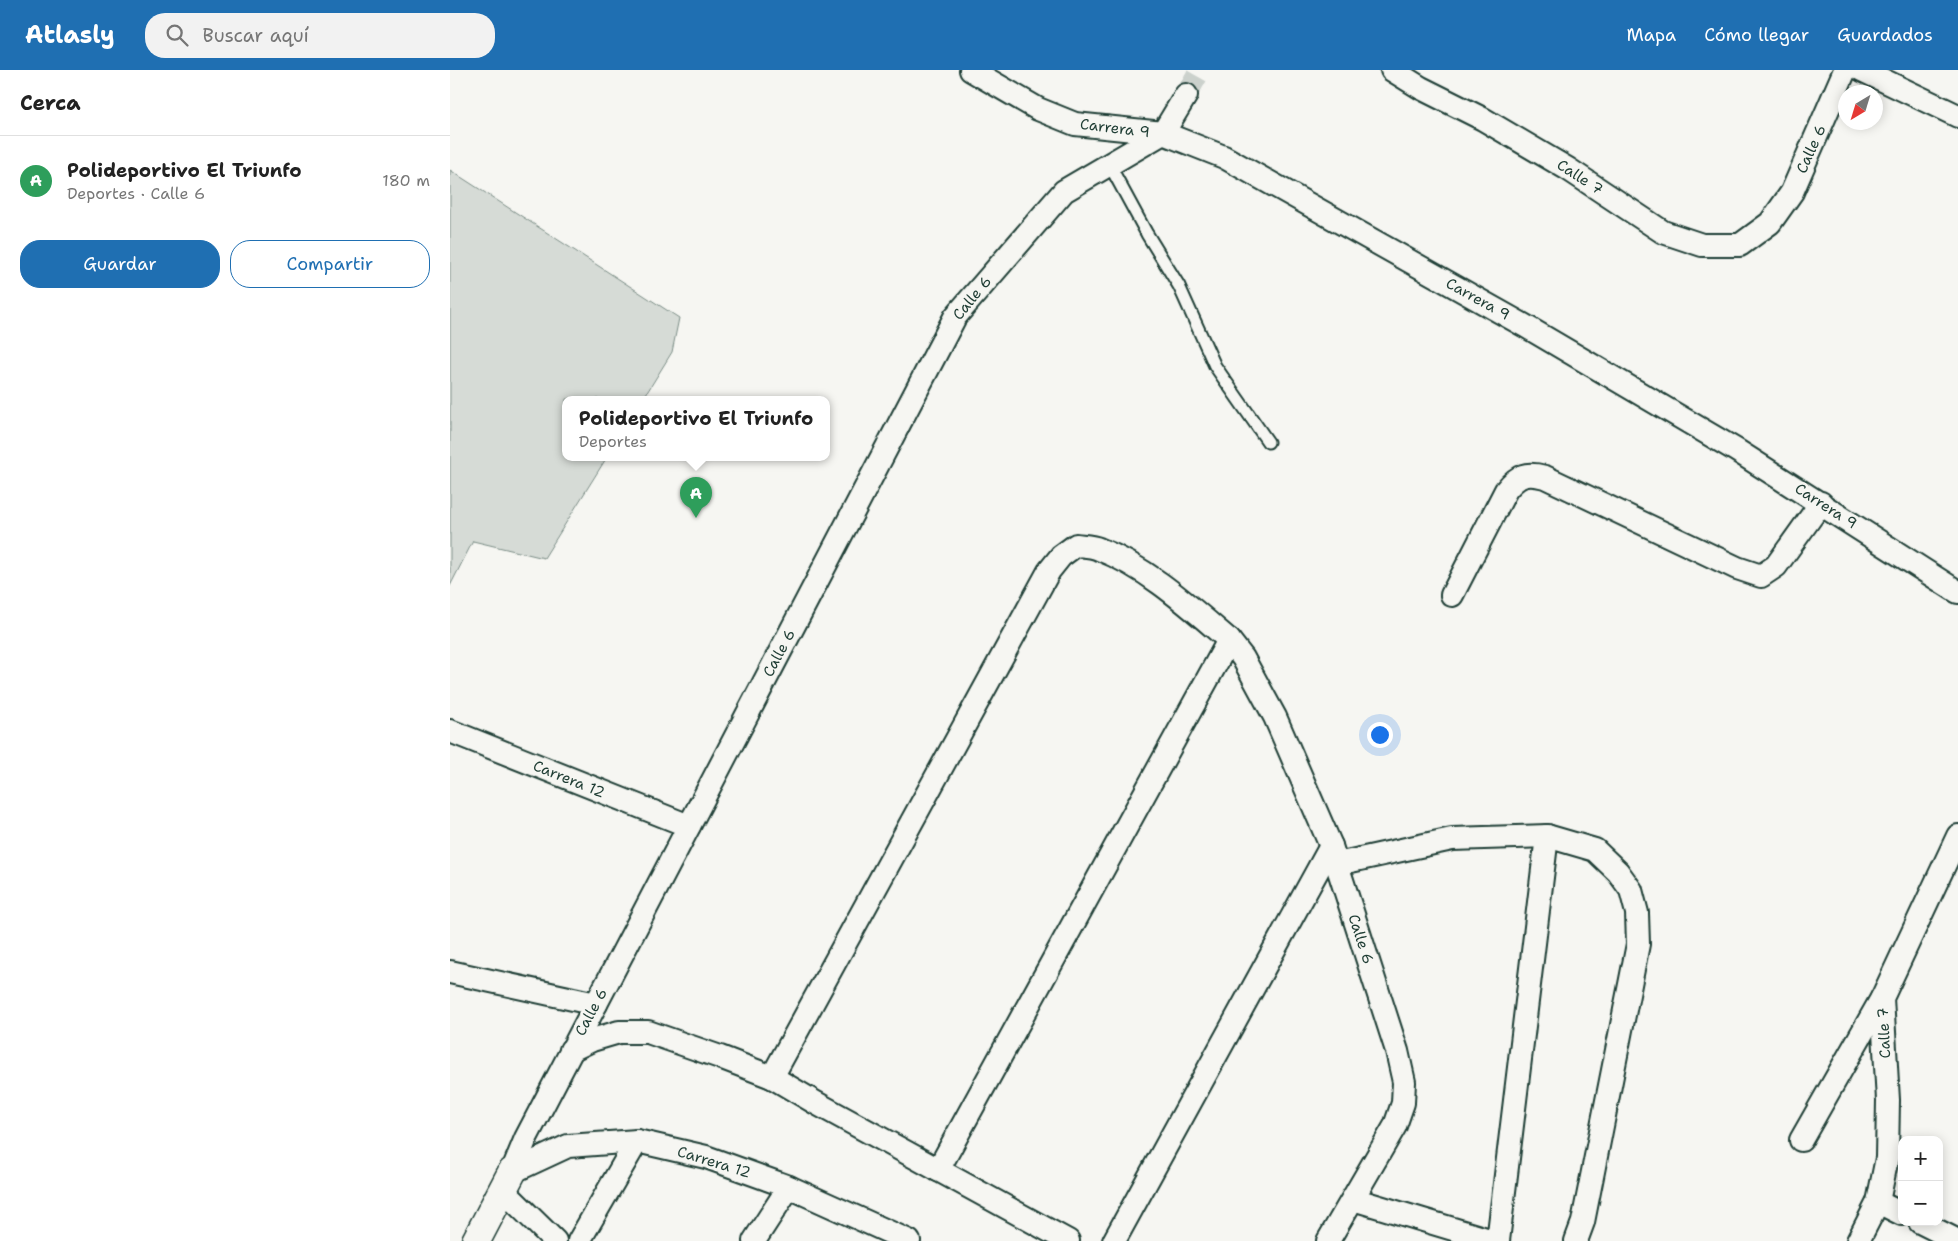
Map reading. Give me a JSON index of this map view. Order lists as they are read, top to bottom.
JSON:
{
  "streets": {
    "street": [
      "Carrera 9",
      "Calle 6",
      "Calle 7",
      "Carrera 12"
    ]
  },
  "crossings": [
    ["Carrera 9", "Calle 6"],
    ["Calle 6", "Calle 7"],
    ["Calle 6", "Carrera 12"]
  ],
  "north": "bottom left",
  "page": {
    "header": "Atlasly",
    "search": "Buscar aquí",
    "nav": ["Mapa", "Cómo llegar", "Guardados"],
    "heading": "Cerca",
    "list": [
      {
        "mark": "A",
        "name": "Polideportivo El Triunfo",
        "note": "Deportes · Calle 6",
        "value": "180 m"
      }
    ],
    "buttons": ["Guardar", "Compartir"],
    "popup": ["Polideportivo El Triunfo", "Deportes"],
    "pins": "A",
    "map_buttons": ["+", "−"]
  }
}
